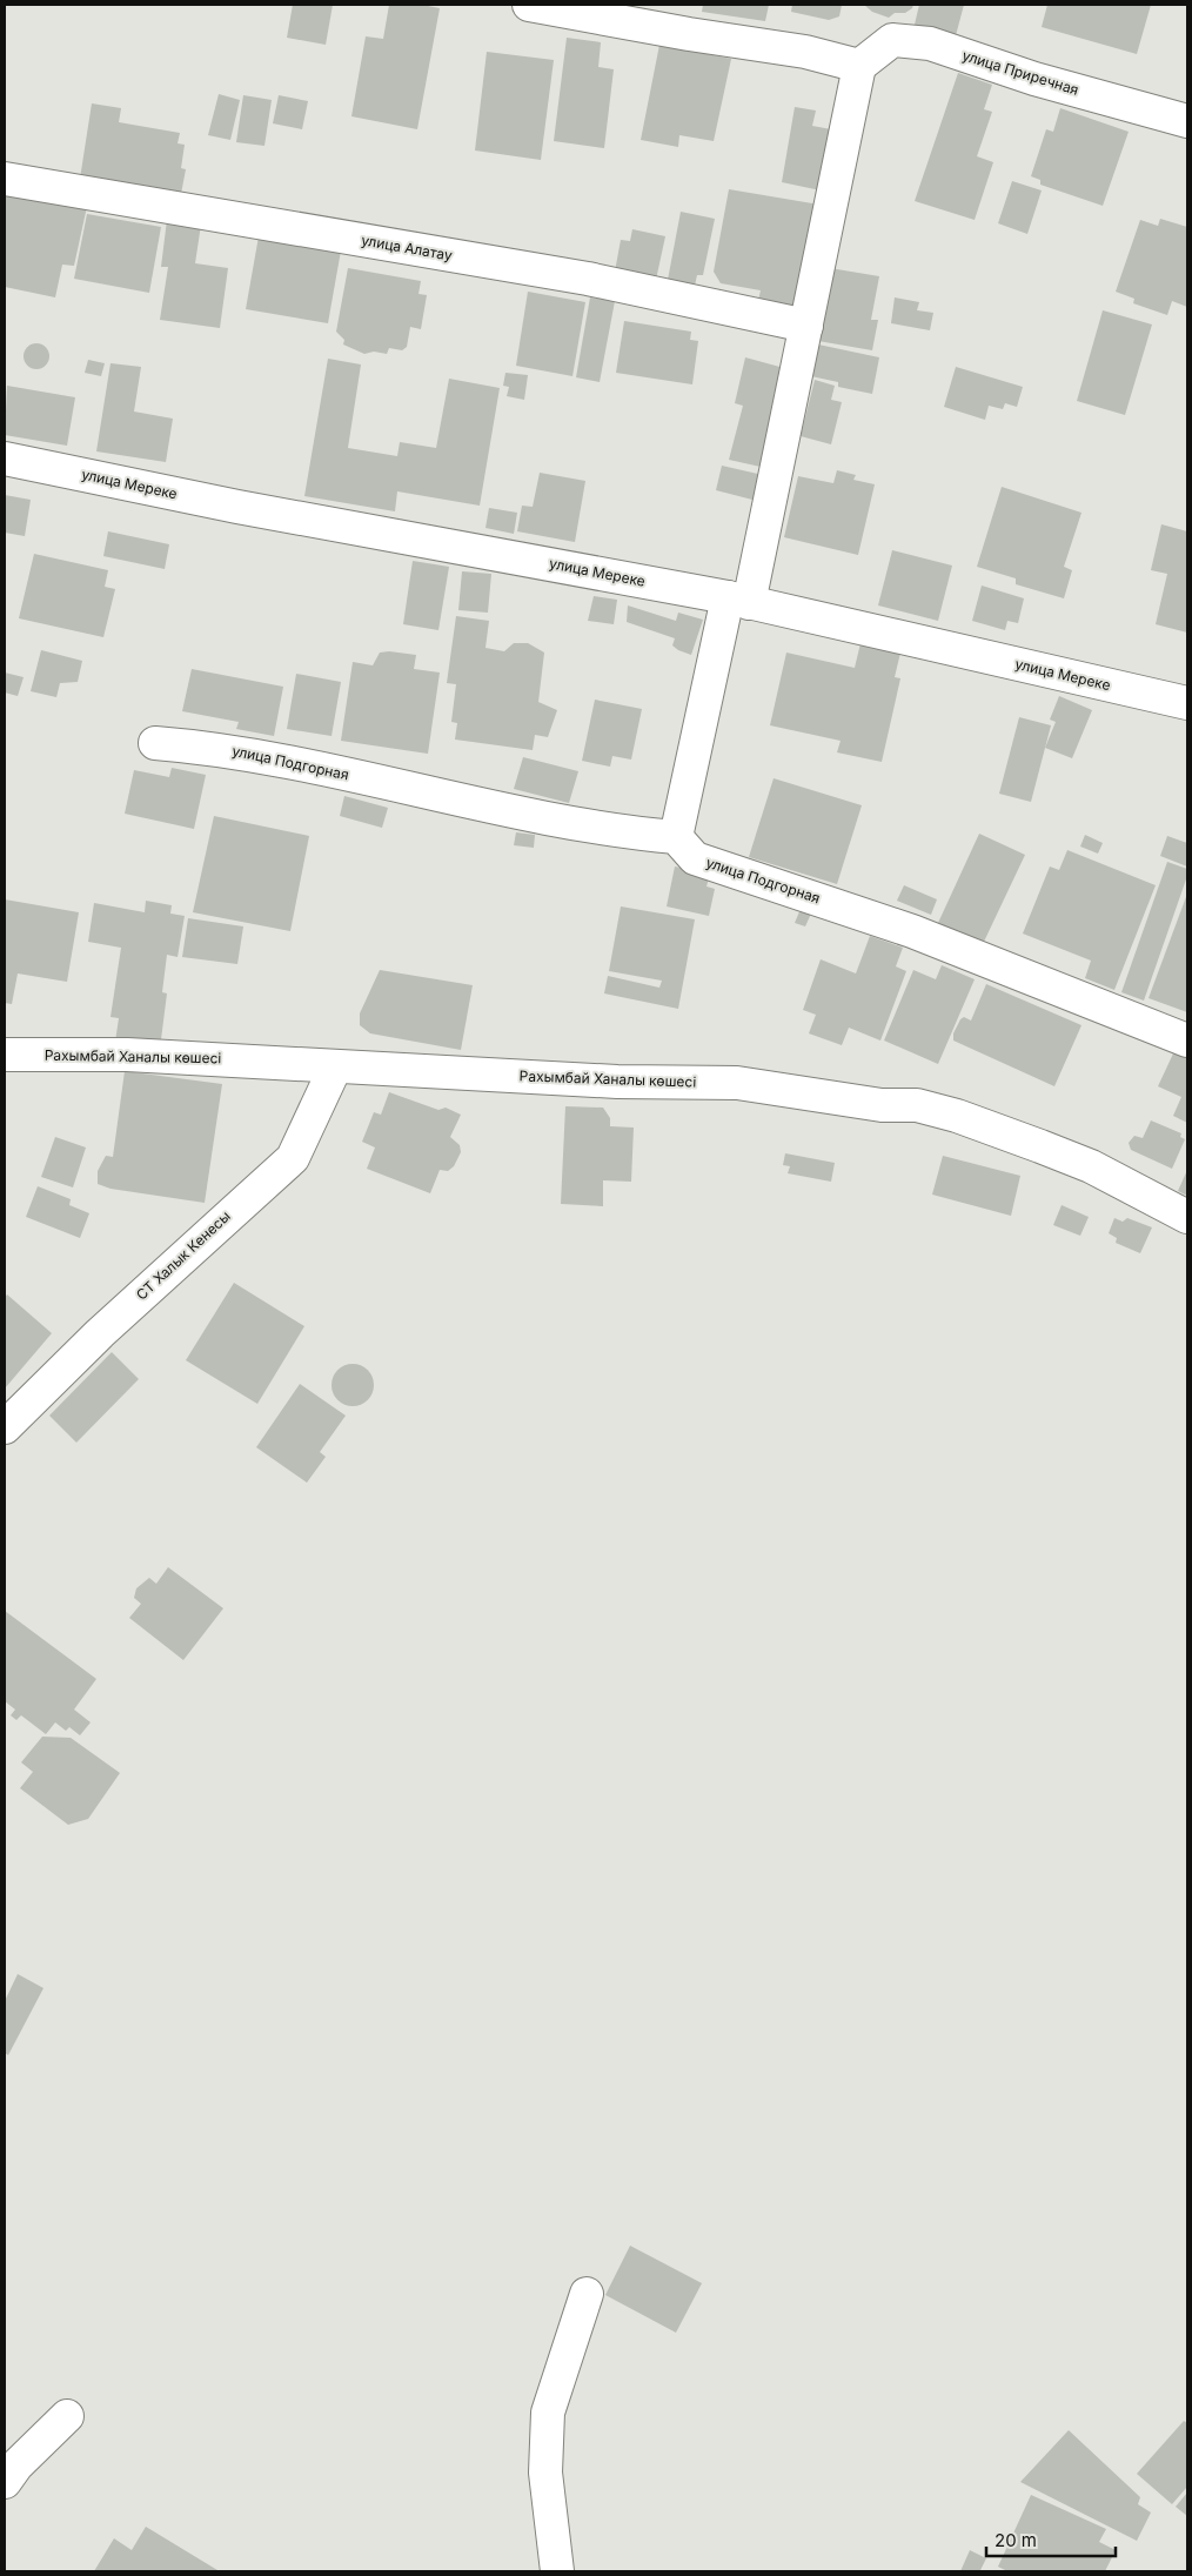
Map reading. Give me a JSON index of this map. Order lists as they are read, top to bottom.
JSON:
{
  "streets": {
    "street": [
      "улица Приречная",
      "улица Алатау",
      "улица Мереке",
      "улица Подгорная",
      "Рахымбай Ханалы көшесі",
      "СТ Халык Кенесы"
    ]
  },
  "crossings": [
    ["Рахымбай Ханалы көшесі", "СТ Халык Кенесы"]
  ],
  "scale_bar": "20 m"
}
